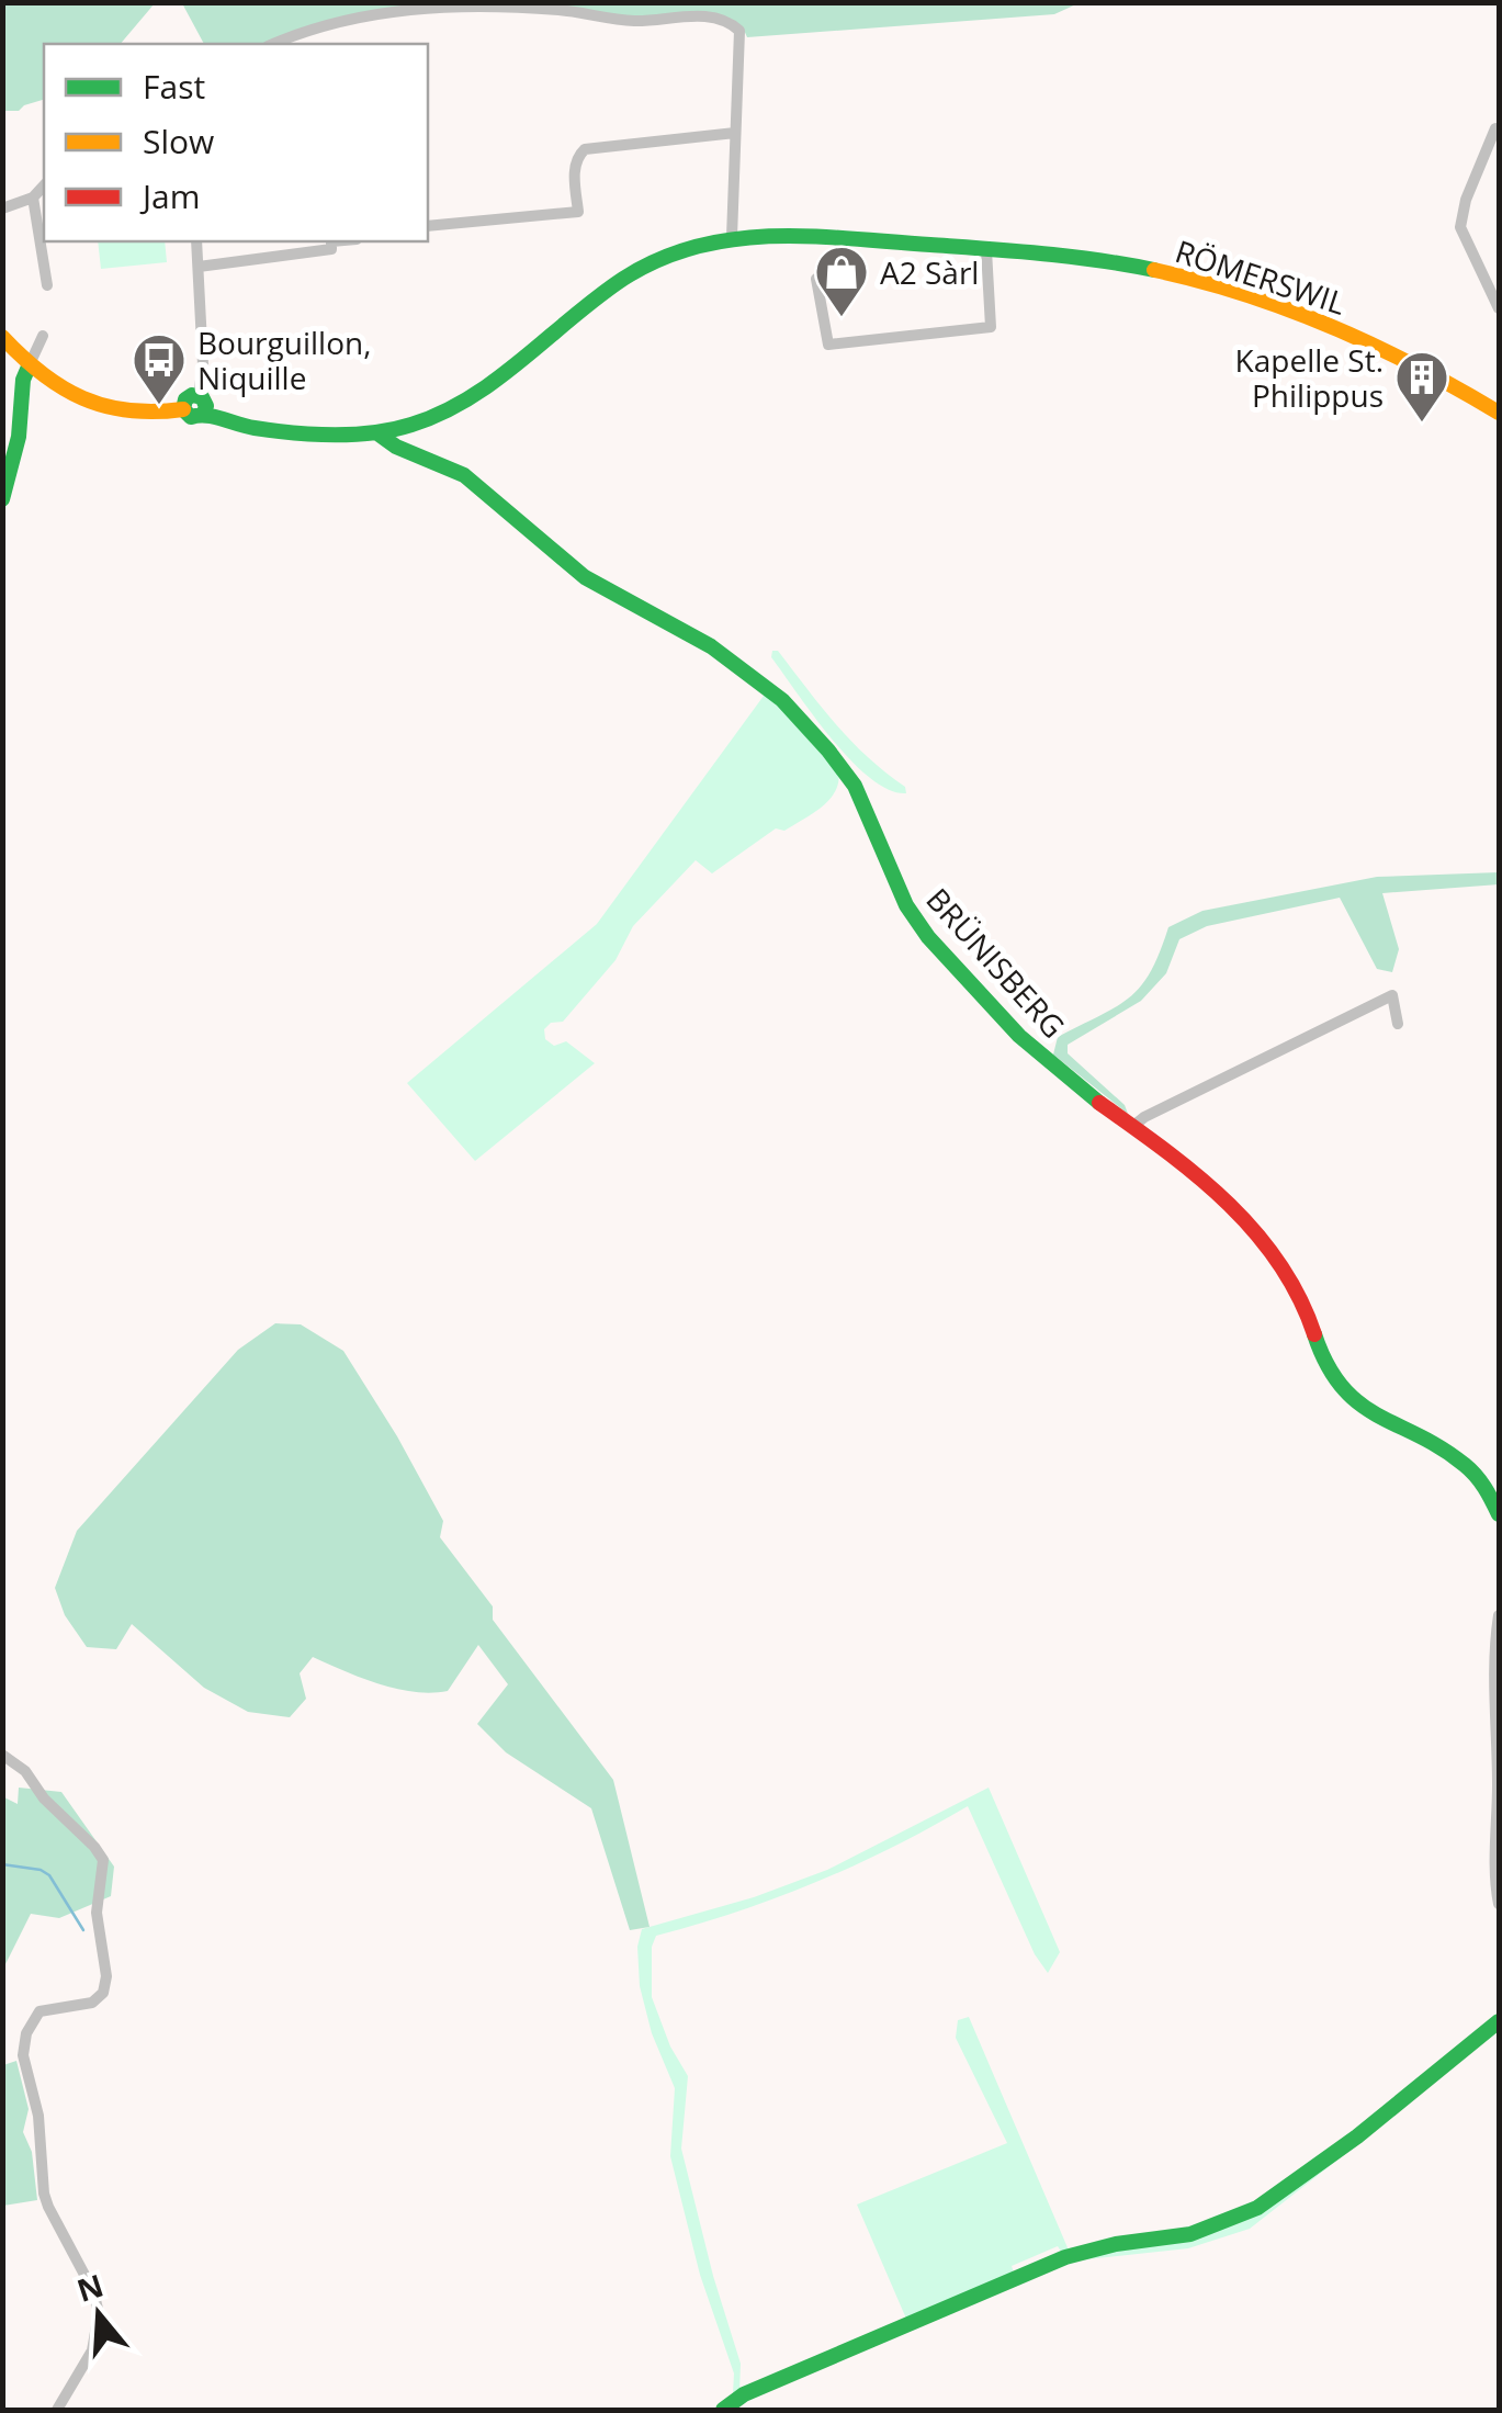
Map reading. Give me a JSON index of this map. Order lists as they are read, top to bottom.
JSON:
{
  "streets": {
    "street": ["RÖMERSWIL", "BRÜNISBERG"]
  },
  "crossings": [
    ["RÖMERSWIL", "BRÜNISBERG"]
  ],
  "places": {
    "shop": ["A2 Sàrl"],
    "bus stop": ["Bourguillon, Niquille"],
    "building": ["Kapelle St. Philippus"]
  },
  "legend": ["Fast", "Slow", "Jam"],
  "north": "top"
}
